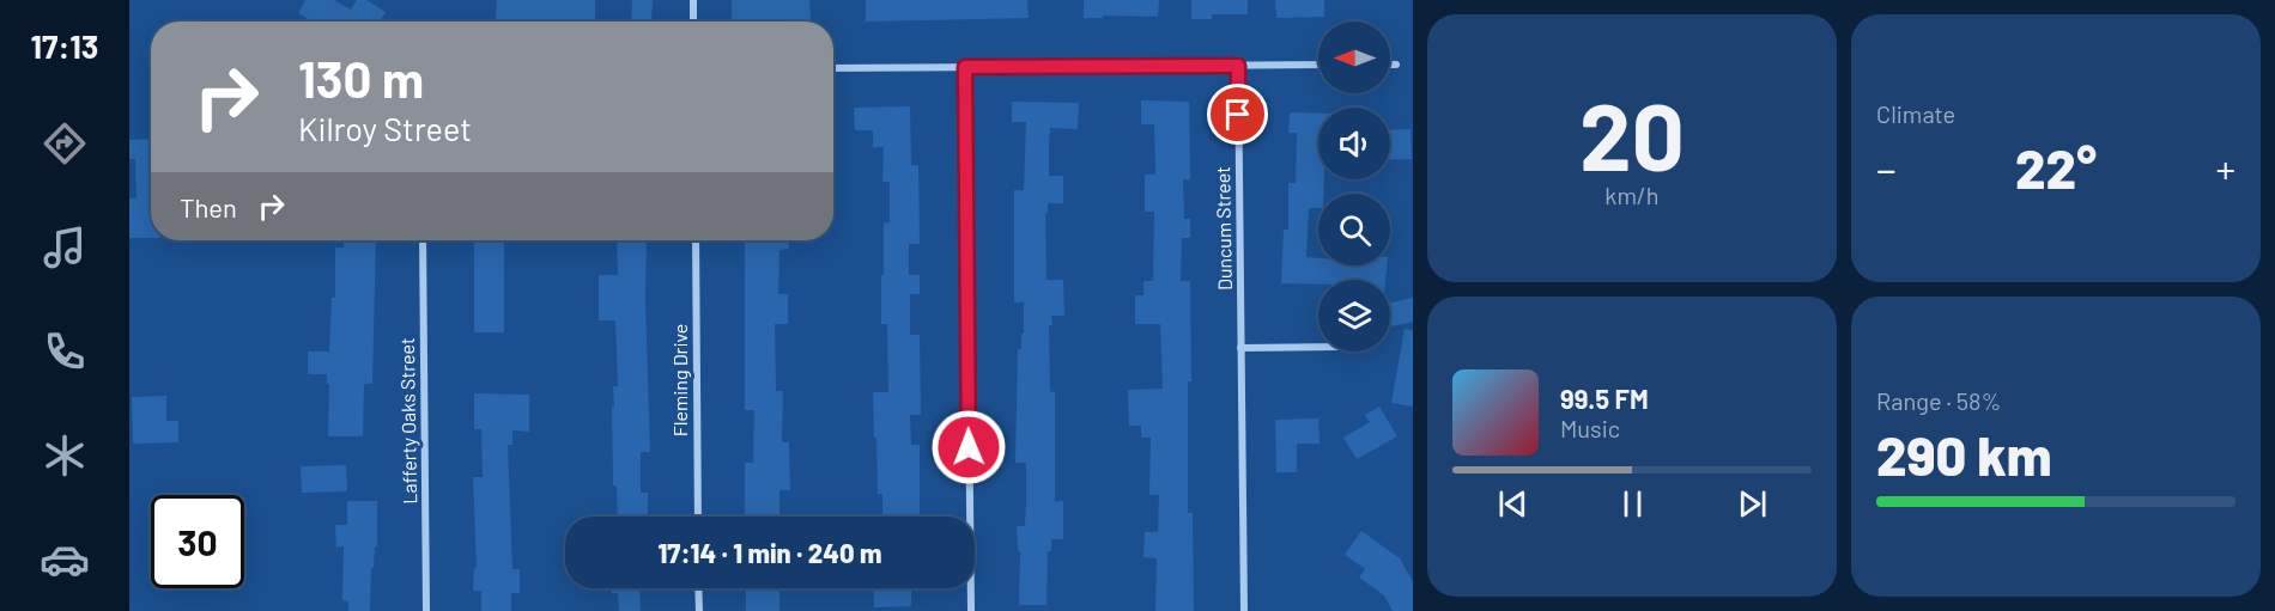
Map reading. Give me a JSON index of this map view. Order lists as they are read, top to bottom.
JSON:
{
  "streets": {
    "street": ["Duncum Street", "Fleming Drive", "Lafferty Oaks Street"]
  },
  "north": "left",
  "page": {
    "tabs": "17:13",
    "tile": [
      ["20", "km/h"],
      "Climate",
      ["Range · 58%", "290 km"]
    ],
    "turn": ["130 m", "Kilroy Street"],
    "heat": ["−", "22°", "+"],
    "then": "Then",
    "song": ["99.5 FM", "Music"],
    "limit": "30",
    "trip": "17:14 · 1 min · 240 m"
  }
}
